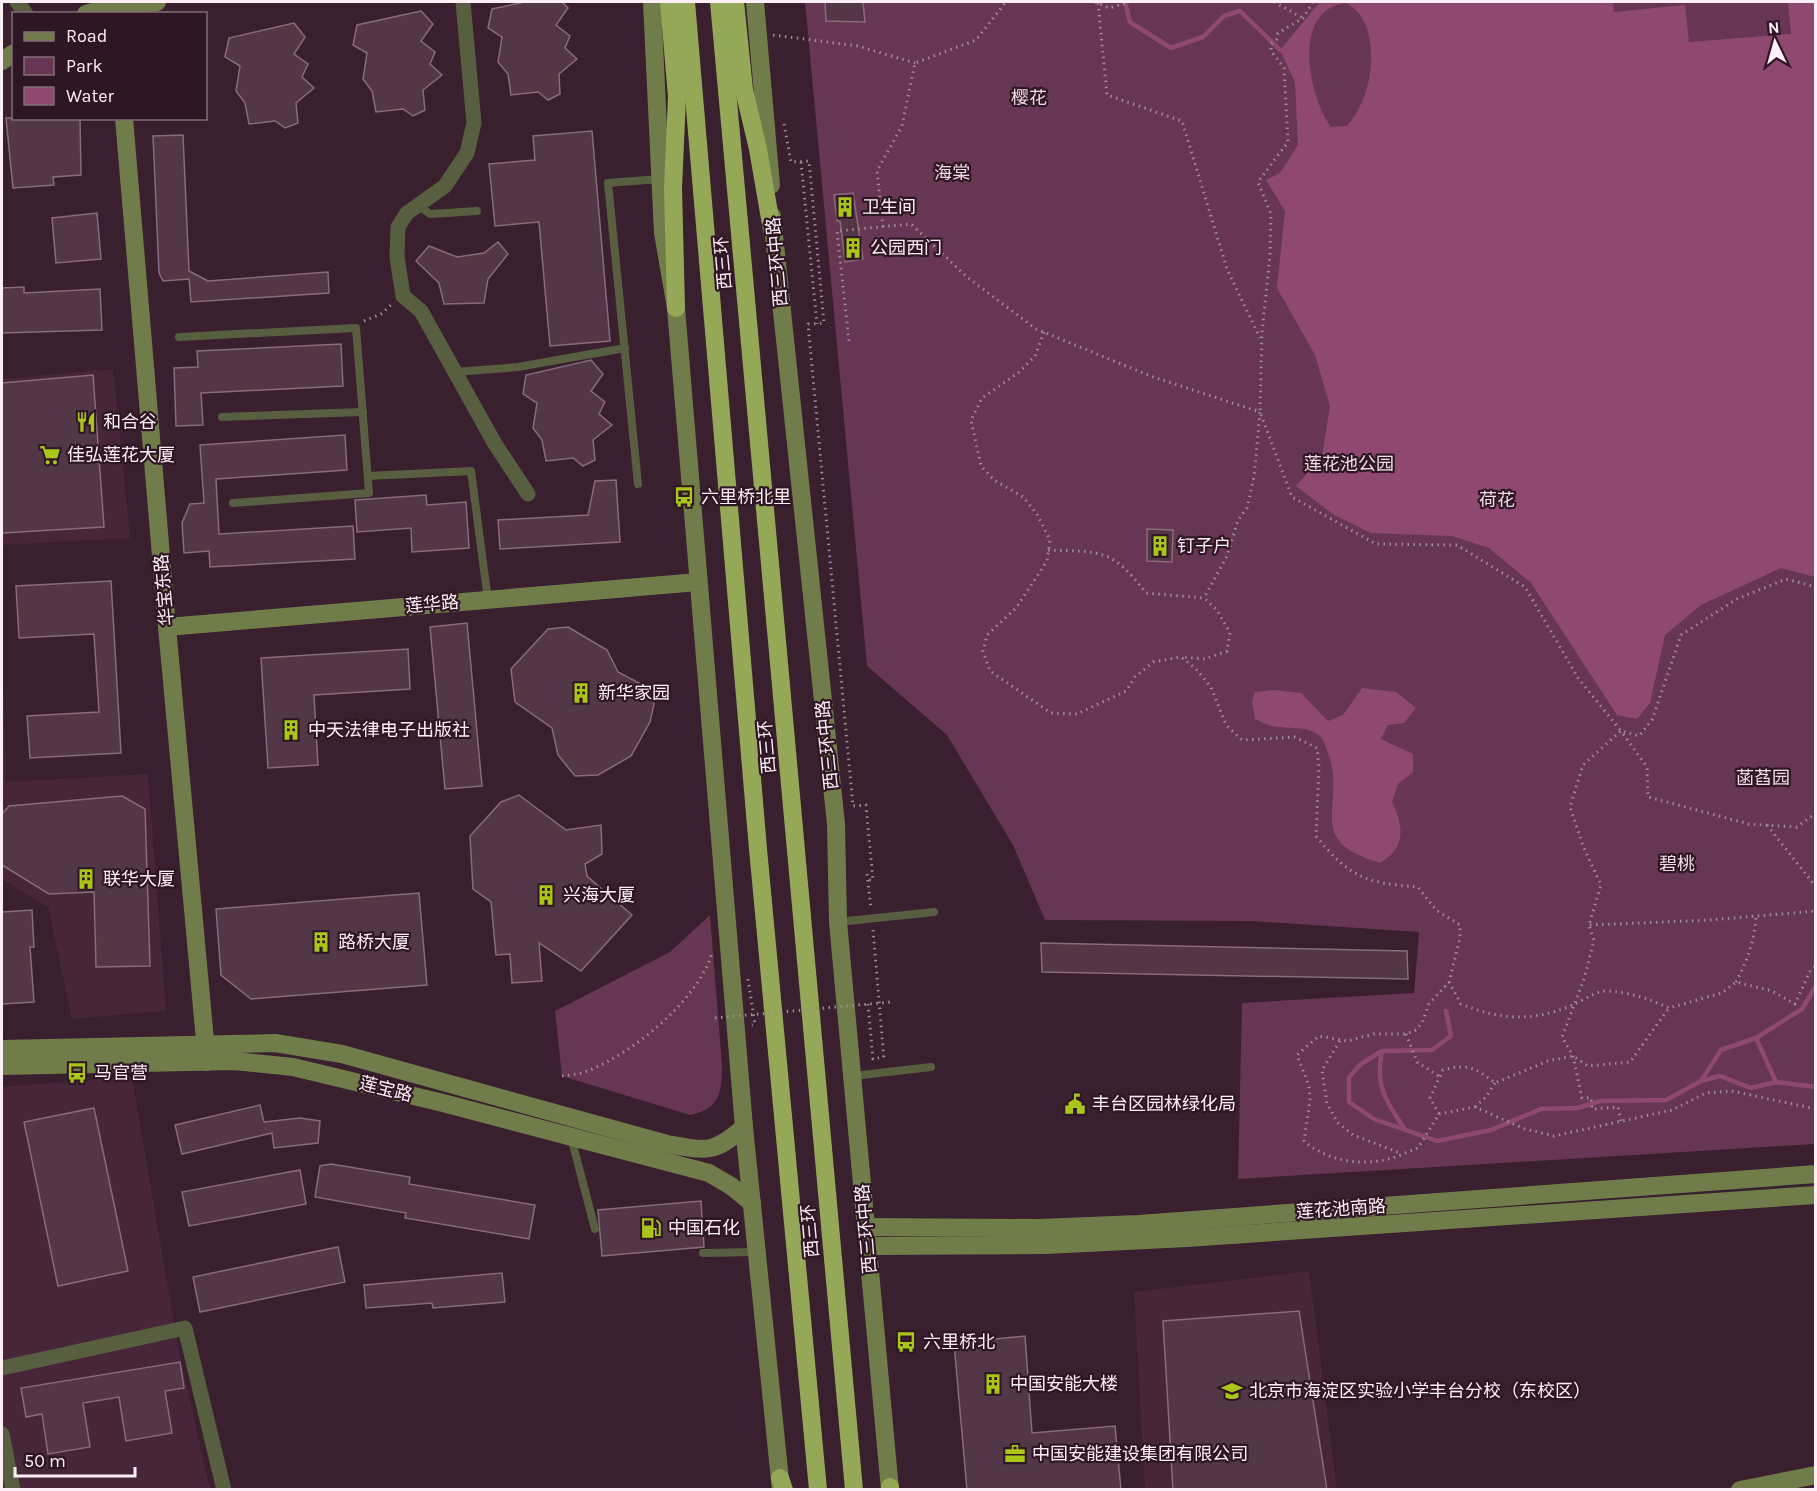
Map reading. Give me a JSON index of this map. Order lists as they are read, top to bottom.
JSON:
{
  "streets": {
    "highway": ["西三环"],
    "street": [
      "西三环中路",
      "华宝东路",
      "莲华路",
      "莲宝路",
      "莲花池南路"
    ]
  },
  "crossings": [
    ["西三环中路", "莲花池南路"],
    ["华宝东路", "莲华路"],
    ["华宝东路", "莲宝路"]
  ],
  "parks": [
    "樱花",
    "海棠",
    "莲花池公园",
    "荷花",
    "菡萏园",
    "碧桃"
  ],
  "places": {
    "building": [
      "卫生间",
      "公园西门",
      "钉子户",
      "新华家园",
      "中天法律电子出版社",
      "联华大厦",
      "兴海大厦",
      "路桥大厦",
      "中国安能大楼"
    ],
    "restaurant": ["和合谷"],
    "supermarket": ["佳弘莲花大厦"],
    "bus stop": ["六里桥北里", "马官营", "六里桥北"],
    "public building": ["丰台区园林绿化局"],
    "fuel station": ["中国石化"],
    "school or university": ["北京市海淀区实验小学丰台分校（东校区）"],
    "office": ["中国安能建设集团有限公司"]
  },
  "legend": ["Road", "Park", "Water"],
  "scale_bar": "50 m",
  "north": "top"
}
